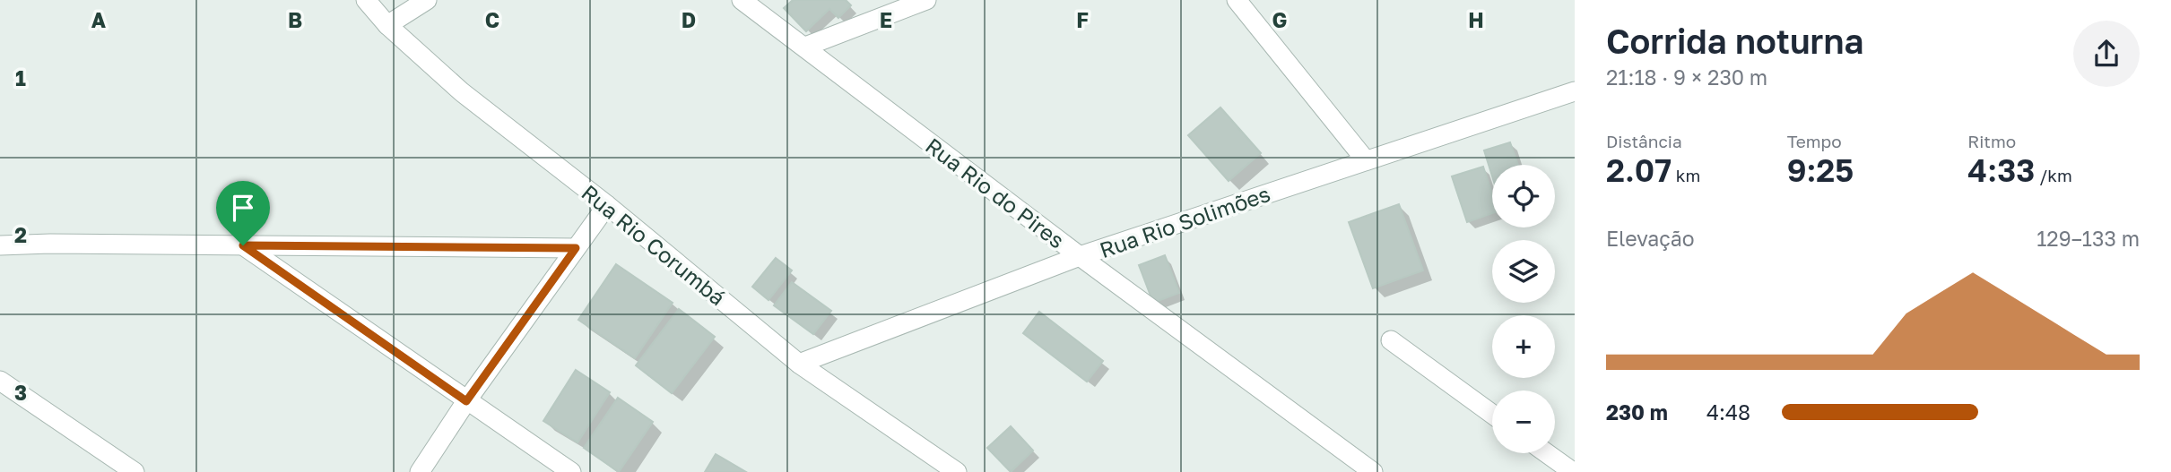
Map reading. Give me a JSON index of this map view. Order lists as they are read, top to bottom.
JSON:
{
  "streets": {
    "street": ["Rua Rio do Pires", "Rua Rio Solimões", "Rua Rio Corumbá"]
  },
  "crossings": [
    ["Rua Rio do Pires", "Rua Rio Solimões"],
    ["Rua Rio Solimões", "Rua Rio Corumbá"]
  ],
  "page": {
    "heading": ["Corrida noturna", "21:18 · 9 × 230 m"],
    "stats": [
      ["Distância", "2.07 km"],
      ["Tempo", "9:25"],
      ["Ritmo", "4:33 /km"]
    ],
    "map_buttons": ["+", "−"],
    "chart": ["Elevação", "129–133 m"],
    "list": [
      {
        "name": "230 m",
        "note": "4:48"
      }
    ]
  },
  "grid": {
    "columns": [
      "A",
      "B",
      "C",
      "D",
      "E",
      "F",
      "G",
      "H"
    ],
    "rows": ["1", "2", "3"]
  }
}
